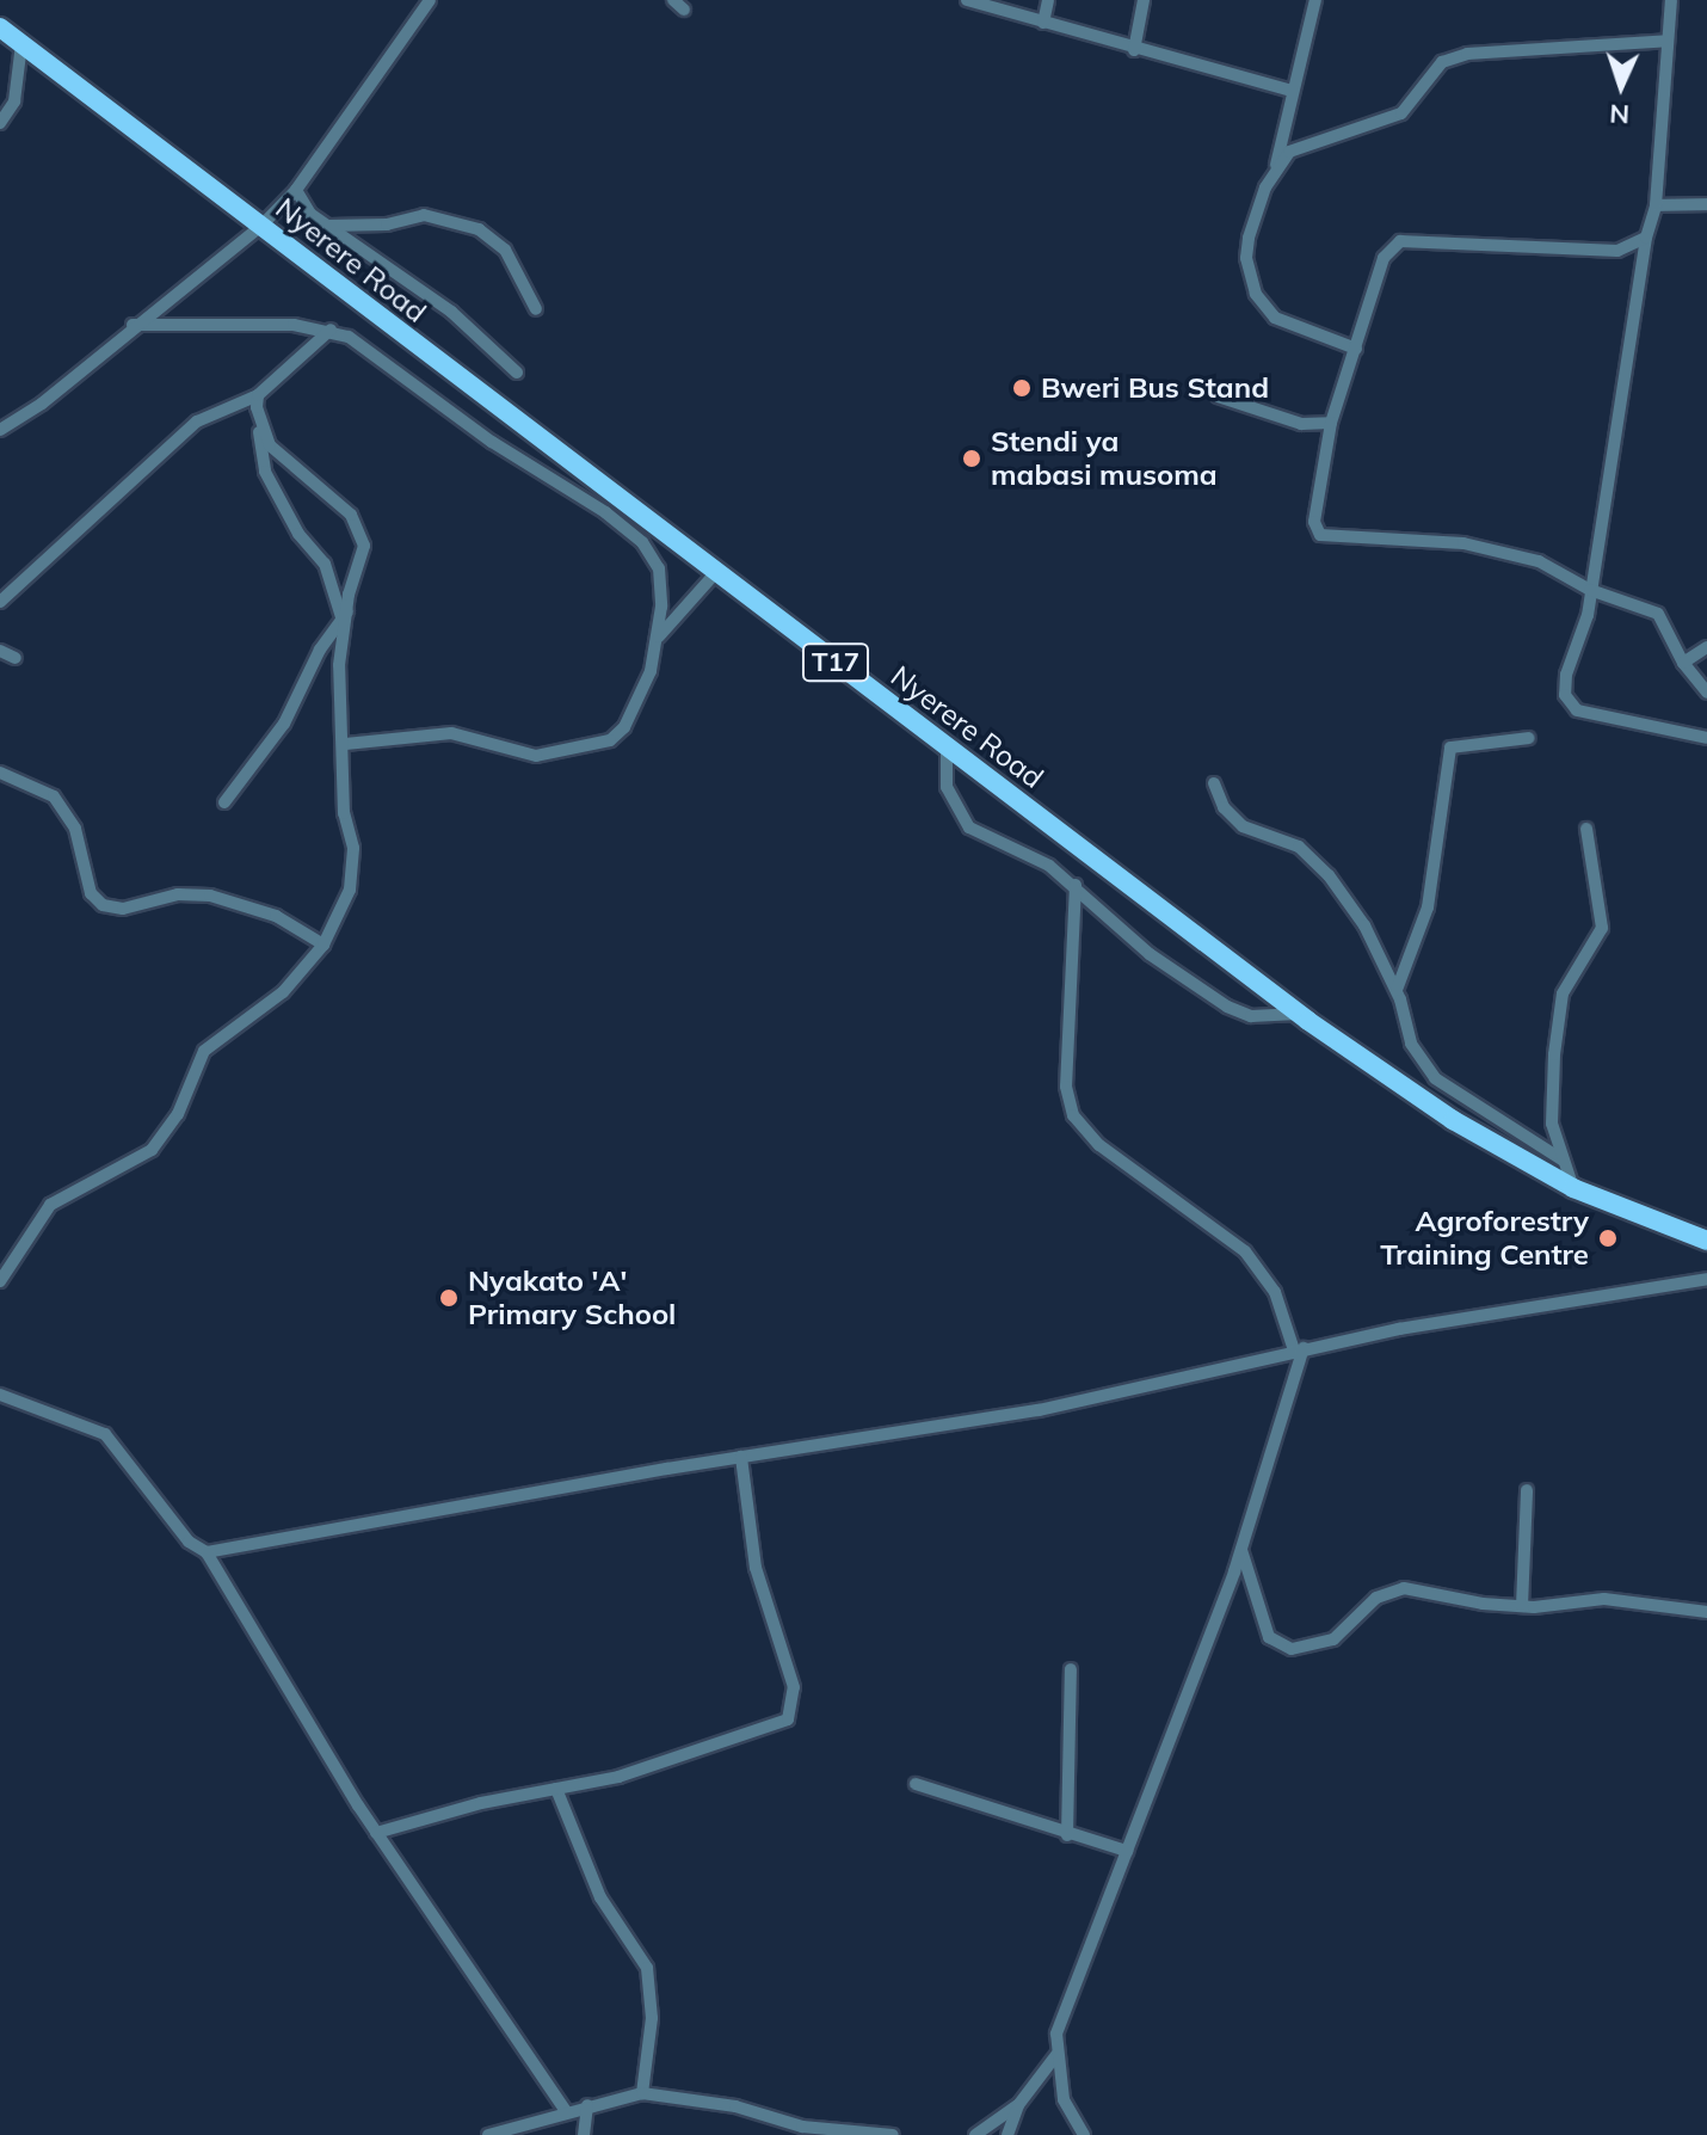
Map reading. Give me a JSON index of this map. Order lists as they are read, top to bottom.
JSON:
{
  "streets": {
    "main road": ["Nyerere Road", "T17"]
  },
  "places": [
    "Bweri Bus Stand",
    "Stendi ya mabasi musoma",
    "Agroforestry Training Centre",
    "Nyakato 'A' Primary School"
  ],
  "north": "bottom"
}
